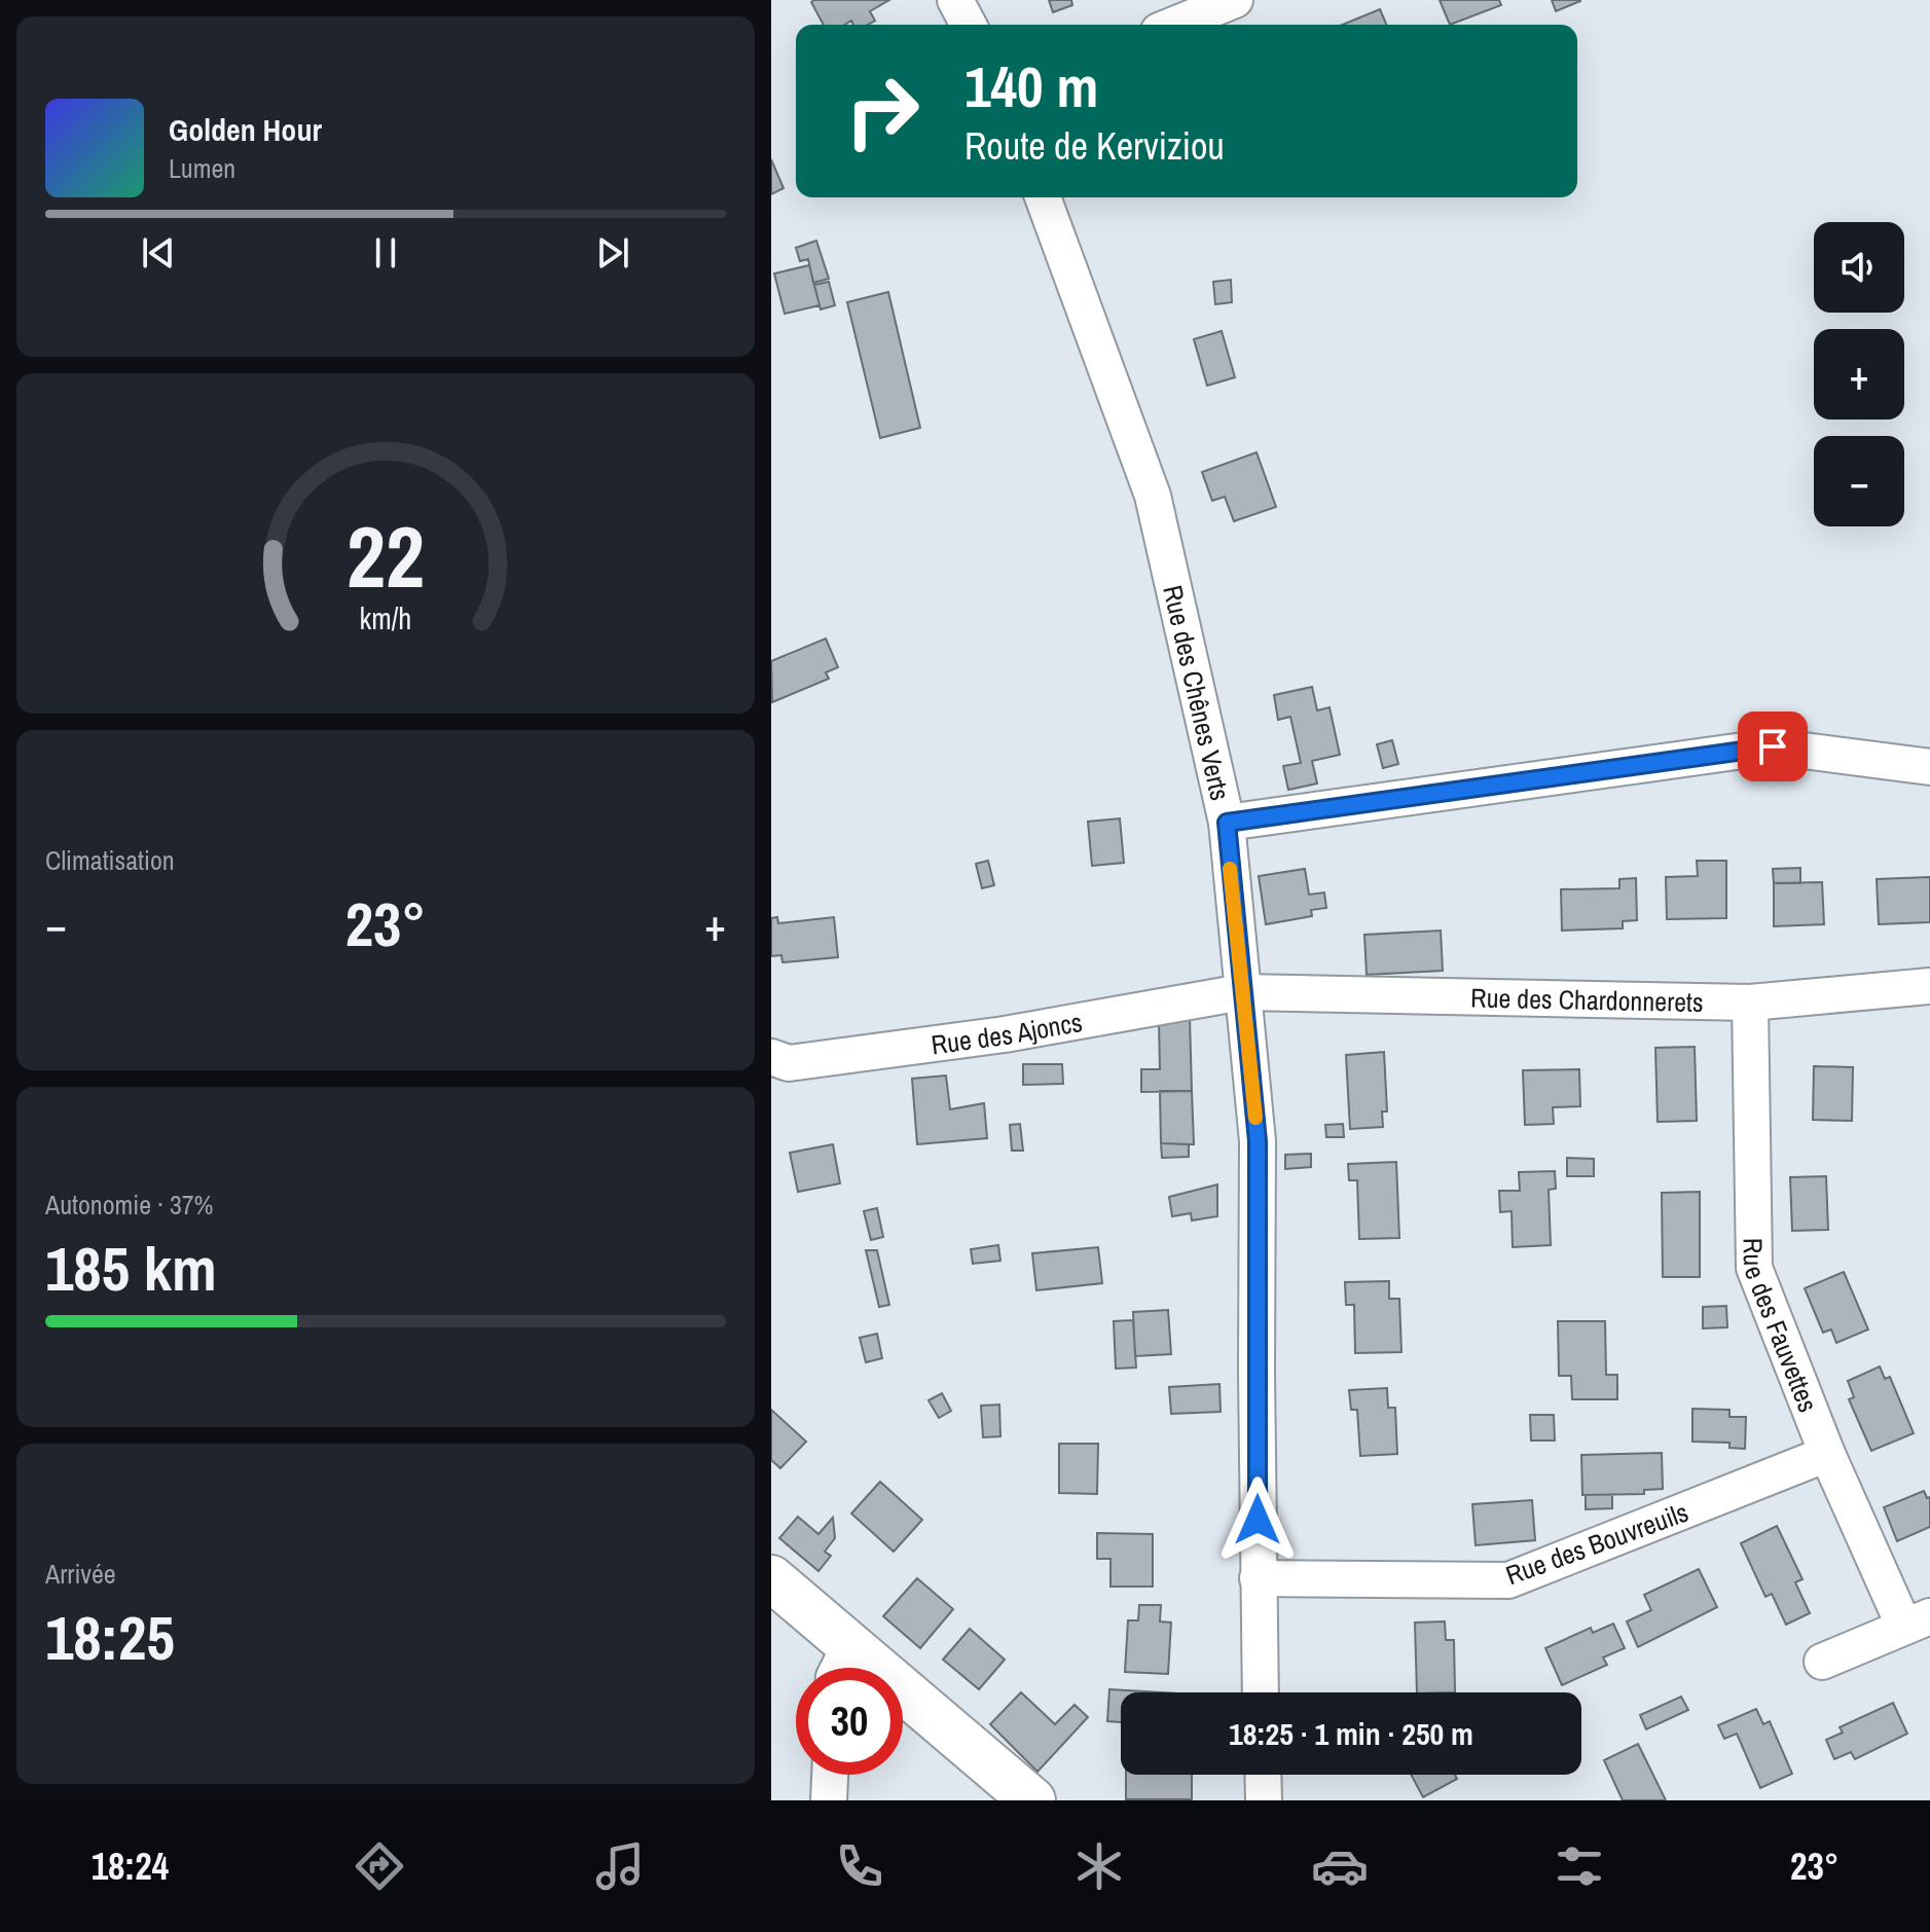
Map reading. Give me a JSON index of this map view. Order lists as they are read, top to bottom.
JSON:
{
  "streets": {
    "street": [
      "Rue des Chênes Verts",
      "Rue des Chardonnerets",
      "Rue des Ajoncs",
      "Rue des Fauvettes",
      "Rue des Bouvreuils"
    ]
  },
  "crossings": [
    ["Rue des Chênes Verts", "Rue des Chardonnerets"],
    ["Rue des Chênes Verts", "Rue des Ajoncs"],
    ["Rue des Chênes Verts", "Rue des Bouvreuils"],
    ["Rue des Chardonnerets", "Rue des Ajoncs"],
    ["Rue des Chardonnerets", "Rue des Fauvettes"],
    ["Rue des Fauvettes", "Rue des Bouvreuils"]
  ],
  "page": {
    "turn": ["140 m", "Route de Kerviziou"],
    "song": ["Golden Hour", "Lumen"],
    "map_buttons": ["+", "−"],
    "tile": [
      "Climatisation",
      ["Autonomie · 37%", "185 km"],
      ["Arrivée", "18:25"]
    ],
    "heat": ["−", "23°", "+"],
    "limit": "30",
    "trip": "18:25 · 1 min · 250 m",
    "tabs": ["18:24", "23°"],
    "gauge": ["22", "km/h"]
  }
}
